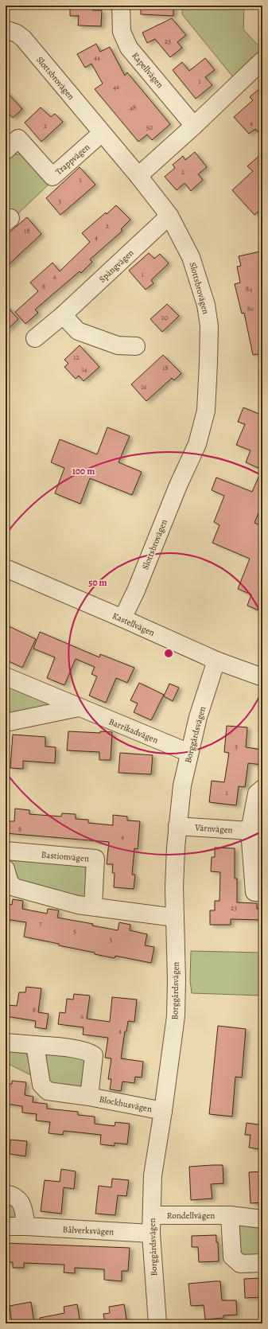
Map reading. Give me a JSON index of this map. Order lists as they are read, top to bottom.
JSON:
{
  "streets": {
    "street": [
      "Kapellvägen",
      "Slottsbrovägen",
      "Trappvägen",
      "Spångvägen",
      "Kastellvägen",
      "Barrikadvägen",
      "Borggårdsvägen",
      "Värnvägen",
      "Bastionvägen",
      "Blockhusvägen",
      "Rondellvägen",
      "Bålverksvägen"
    ]
  },
  "crossings": [
    ["Slottsbrovägen", "Trappvägen"],
    ["Slottsbrovägen", "Spångvägen"],
    ["Slottsbrovägen", "Kastellvägen"],
    ["Kastellvägen", "Borggårdsvägen"],
    ["Barrikadvägen", "Borggårdsvägen"],
    ["Borggårdsvägen", "Värnvägen"],
    ["Borggårdsvägen", "Blockhusvägen"],
    ["Borggårdsvägen", "Rondellvägen"],
    ["Borggårdsvägen", "Bålverksvägen"]
  ],
  "house_numbers": [
    "23",
    "44",
    "1",
    "46",
    "48",
    "4",
    "2",
    "50",
    "2",
    "1",
    "3",
    "2",
    "18",
    "4",
    "1",
    "6",
    "8",
    "84",
    "86",
    "20",
    "12",
    "18",
    "14",
    "16",
    "3",
    "1",
    "8",
    "4",
    "23",
    "7",
    "5",
    "3",
    "8",
    "6",
    "4"
  ],
  "rings": ["100 m", "50 m"]
}
